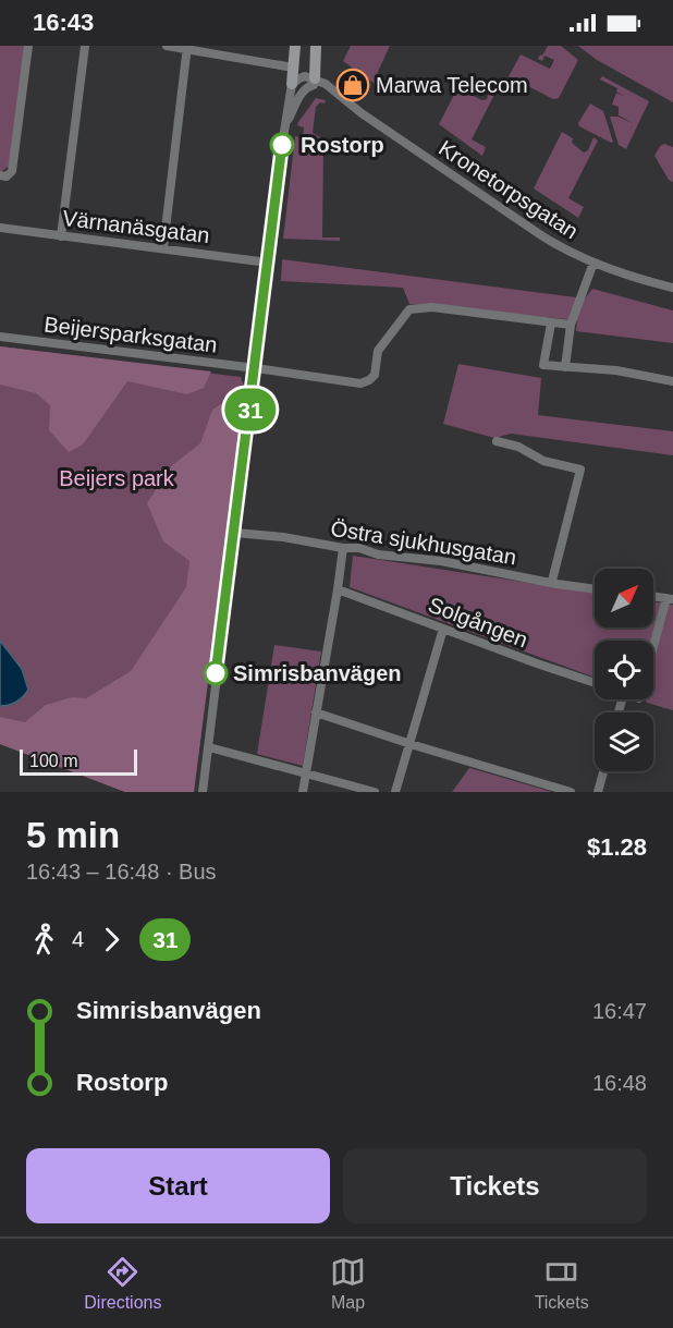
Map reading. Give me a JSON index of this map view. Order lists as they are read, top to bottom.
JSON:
{
  "streets": {
    "street": [
      "Kronetorpsgatan",
      "Värnanäsgatan",
      "Beijersparksgatan",
      "Östra sjukhusgatan",
      "Solgången"
    ]
  },
  "parks": ["Beijers park"],
  "places": {
    "shop": ["Marwa Telecom"],
    "other": ["Rostorp", "Simrisbanvägen"]
  },
  "lines": ["bus line 31"],
  "scale_bar": "100 m",
  "north": "top right",
  "page": {
    "status": "16:43",
    "on_map": "31",
    "scale": "100 m",
    "heading": ["5 min", "16:43 – 16:48 · Bus", "$1.28"],
    "legs": ["4", "31"],
    "list": [
      {
        "name": "Simrisbanvägen",
        "value": "16:47"
      },
      {
        "name": "Rostorp",
        "value": "16:48"
      }
    ],
    "buttons": ["Start", "Tickets"],
    "tabs": ["Directions", "Map", "Tickets"]
  }
}
